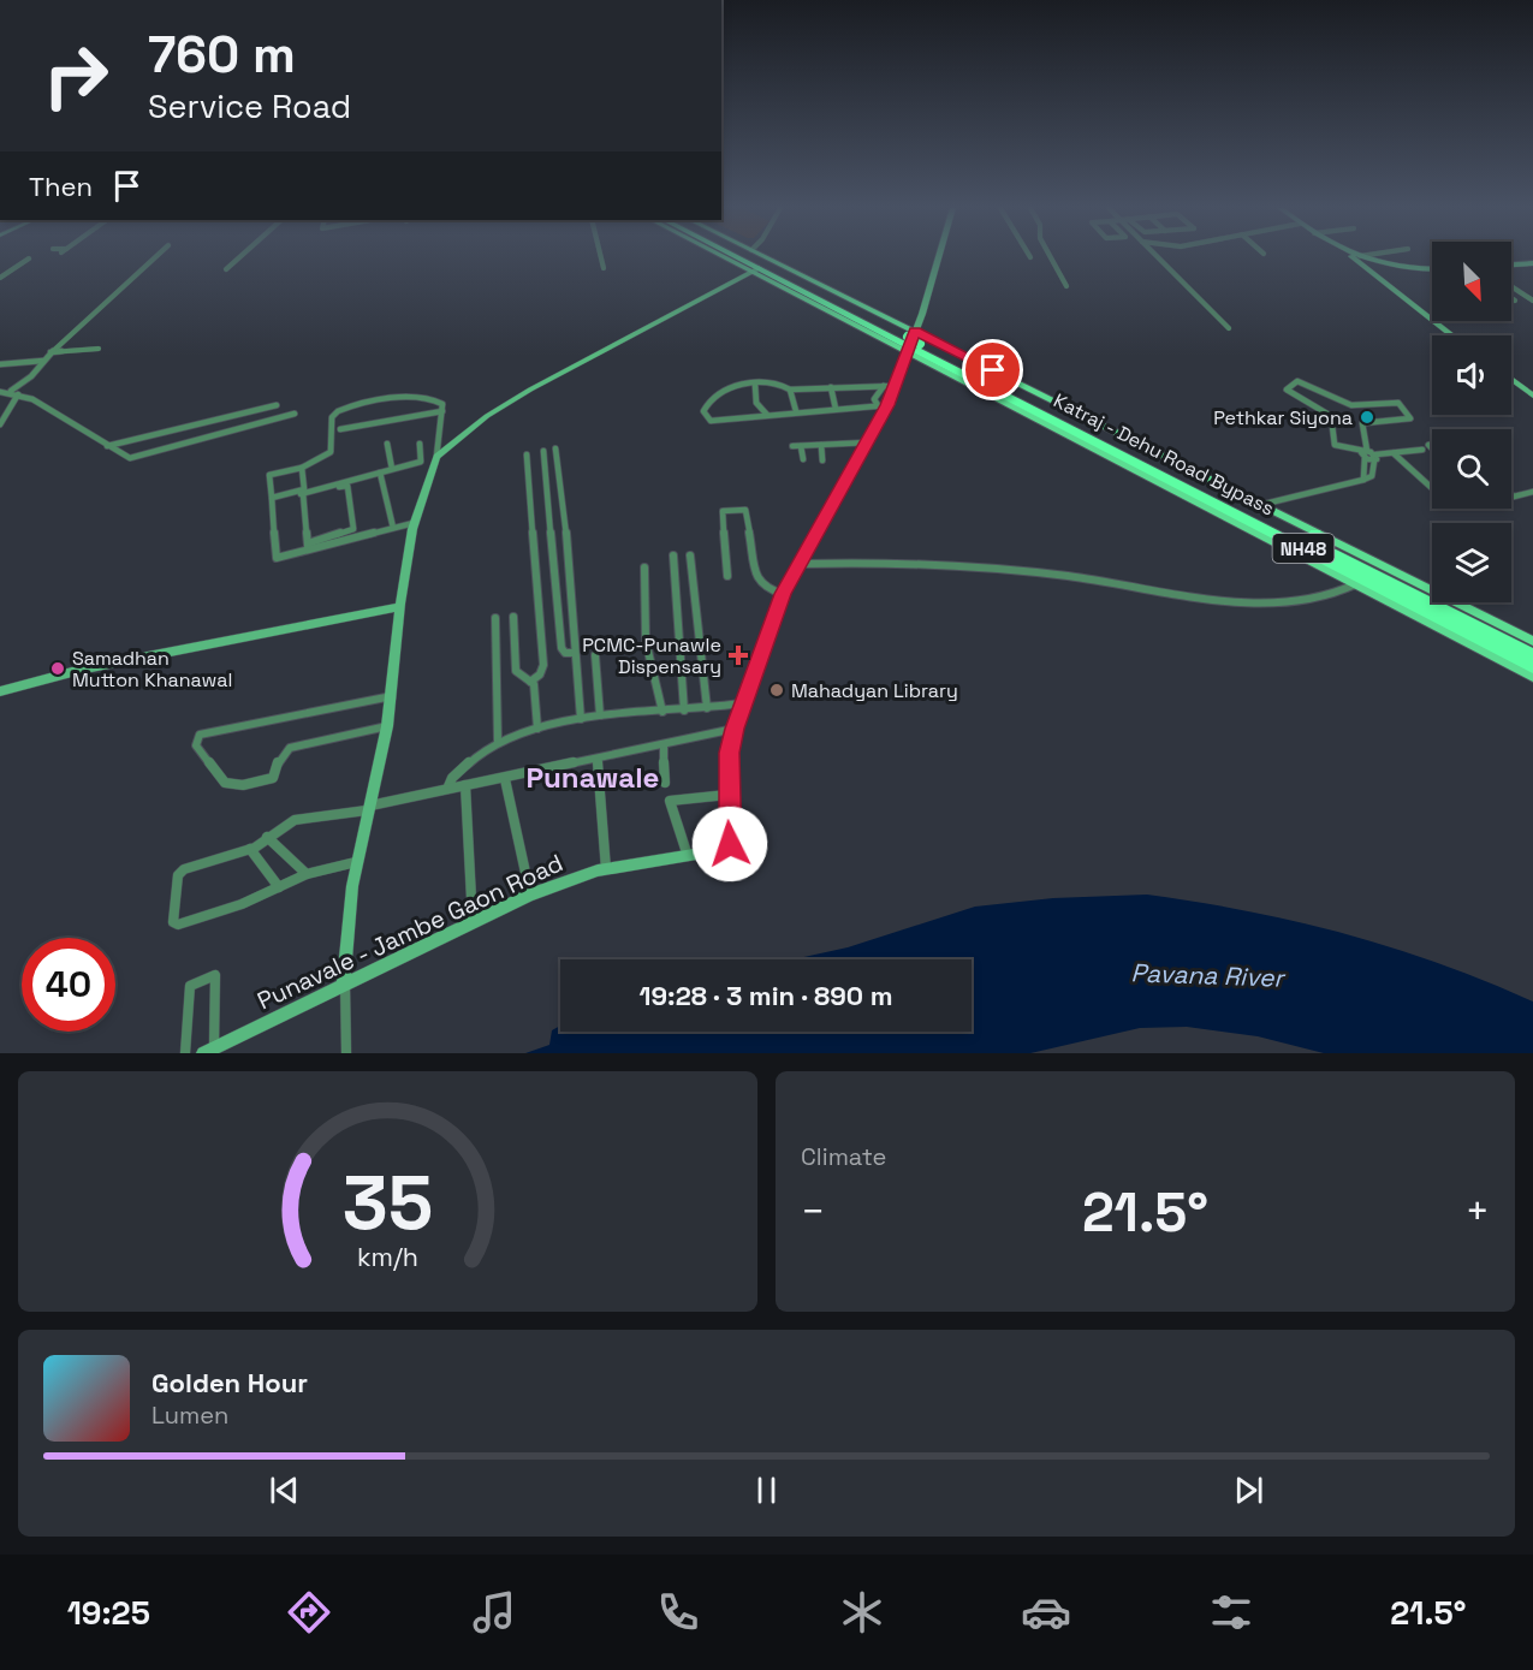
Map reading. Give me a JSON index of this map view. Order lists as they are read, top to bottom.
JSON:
{
  "streets": {
    "highway": ["Katraj - Dehu Road Bypass", "NH48"],
    "street": ["Punavale - Jambe Gaon Road"]
  },
  "crossings": [
    ["Katraj - Dehu Road Bypass", "Punavale - Jambe Gaon Road"]
  ],
  "districts": ["Punawale"],
  "water": ["Pavana River"],
  "places": {
    "other": ["Pethkar Siyona", "Samadhan Mutton Khanawal", "Mahadyan Library"],
    "health": ["PCMC-Punawle Dispensary"]
  },
  "north": "bottom right",
  "page": {
    "turn": ["760 m", "Service Road"],
    "then": "Then",
    "limit": "40",
    "trip": "19:28 · 3 min · 890 m",
    "tile": "Climate",
    "heat": ["−", "21.5°", "+"],
    "song": ["Golden Hour", "Lumen"],
    "tabs": ["19:25", "21.5°"],
    "gauge": ["35", "km/h"]
  }
}
